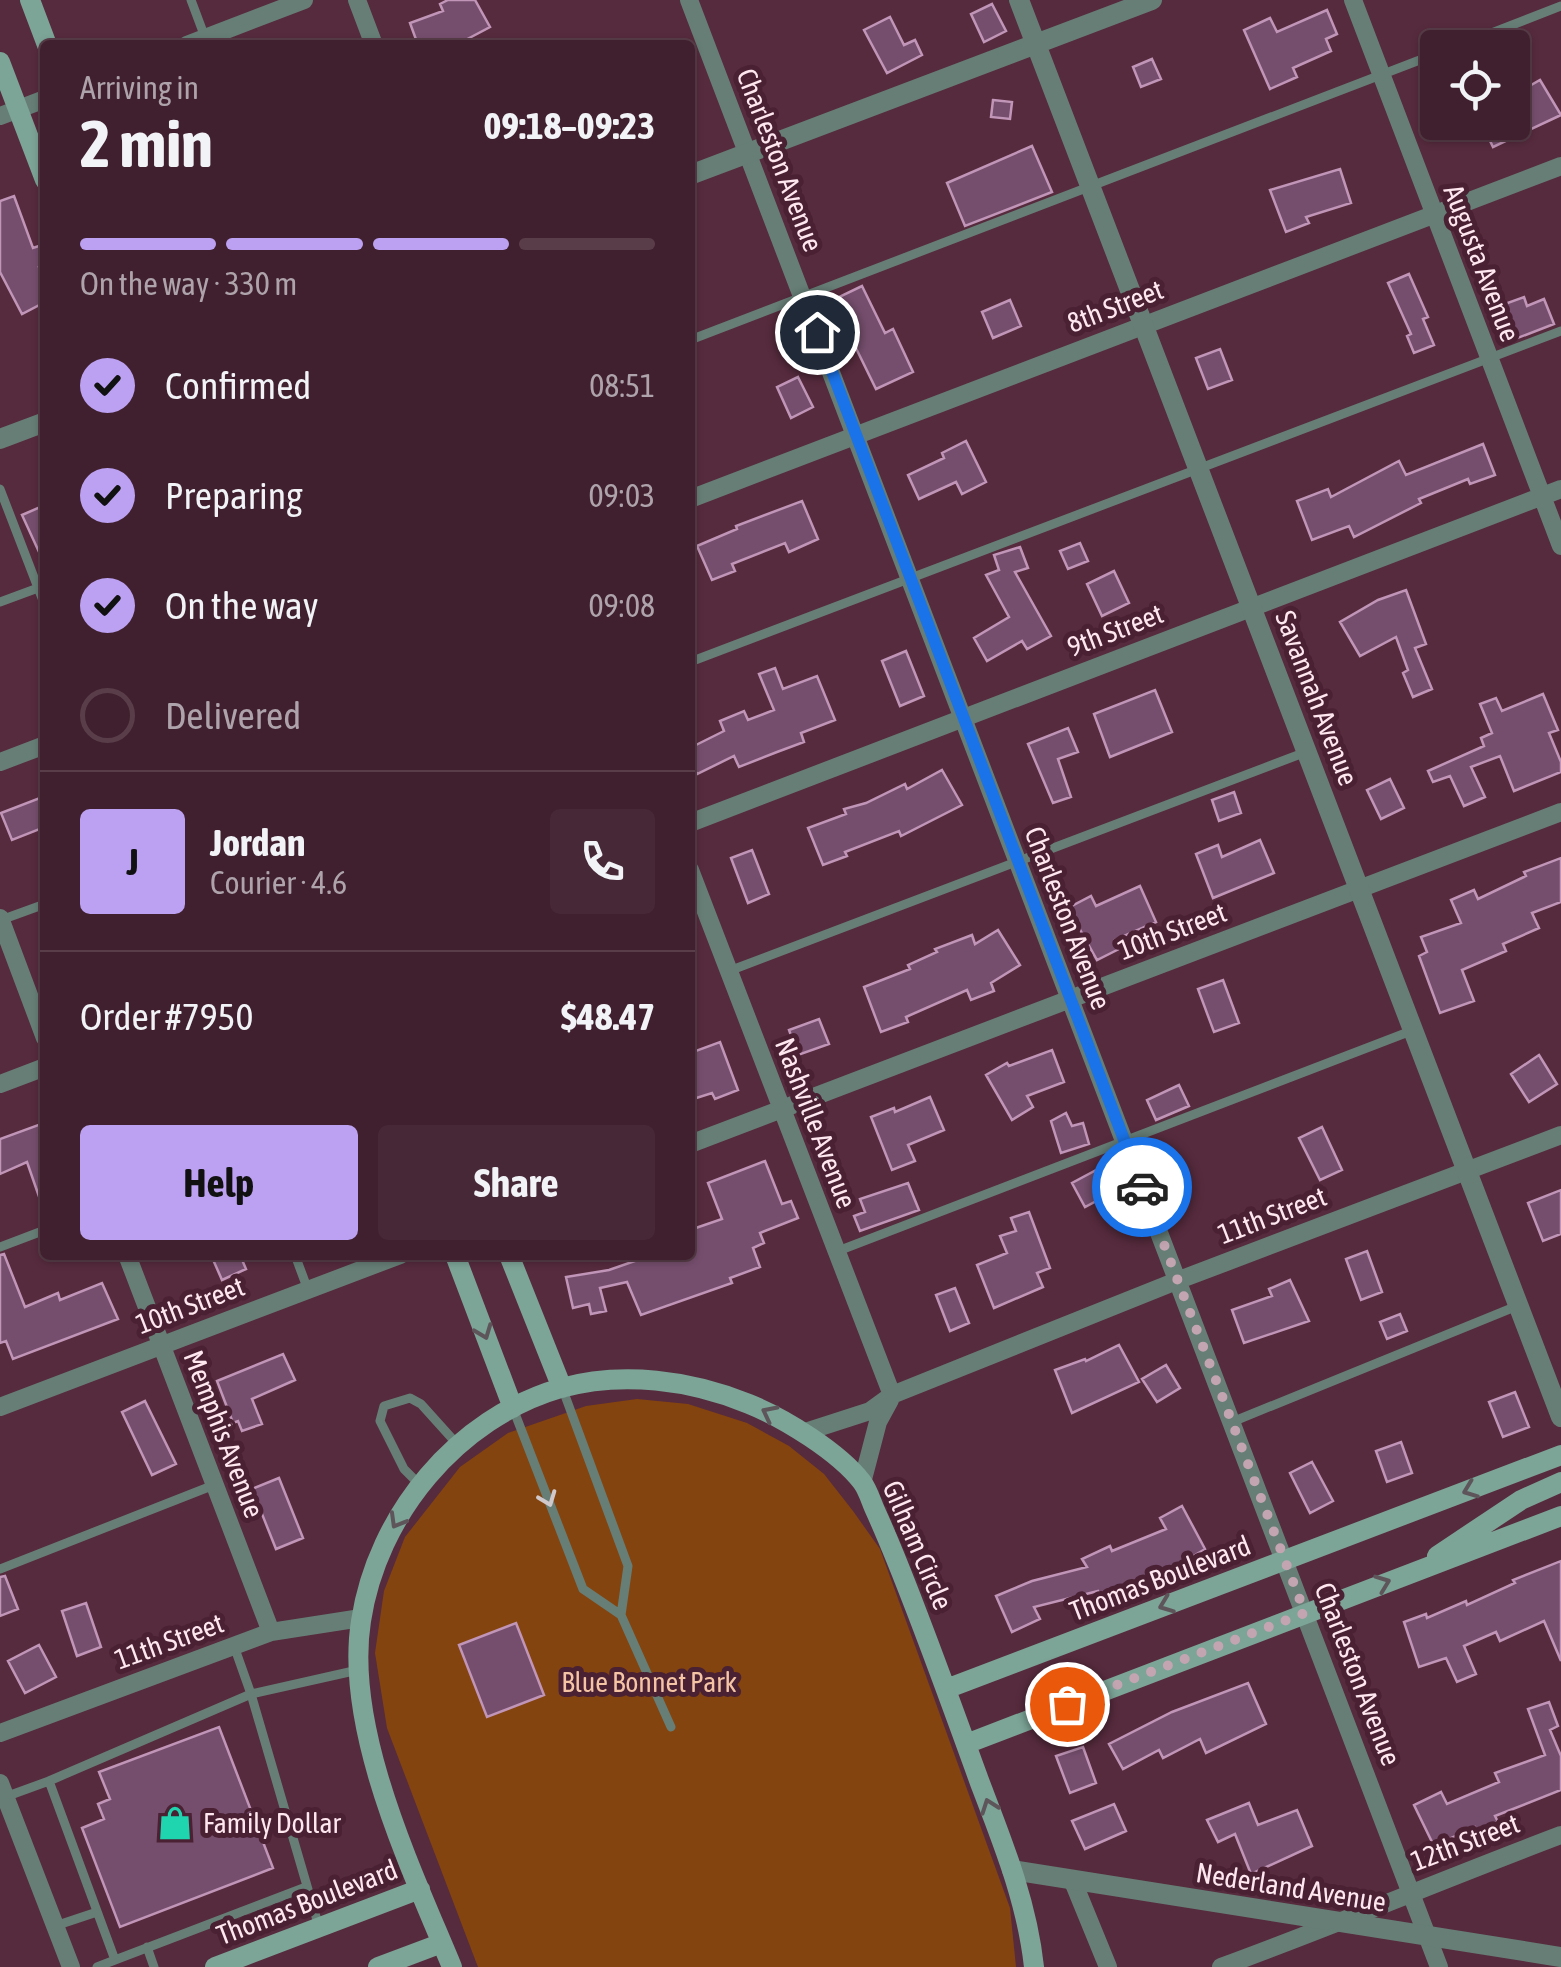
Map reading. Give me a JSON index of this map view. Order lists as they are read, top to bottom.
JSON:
{
  "streets": {
    "main road": ["Gilham Circle", "Thomas Boulevard"],
    "street": [
      "Charleston Avenue",
      "Augusta Avenue",
      "8th Street",
      "9th Street",
      "Savannah Avenue",
      "10th Street",
      "Nashville Avenue",
      "11th Street",
      "Memphis Avenue",
      "12th Street",
      "Nederland Avenue"
    ]
  },
  "crossings": [
    ["Charleston Avenue", "8th Street"],
    ["Charleston Avenue", "9th Street"],
    ["Charleston Avenue", "10th Street"],
    ["Charleston Avenue", "11th Street"],
    ["Charleston Avenue", "Thomas Boulevard"],
    ["Charleston Avenue", "12th Street"],
    ["Charleston Avenue", "Nederland Avenue"],
    ["Augusta Avenue", "8th Street"],
    ["Augusta Avenue", "9th Street"],
    ["8th Street", "Savannah Avenue"],
    ["9th Street", "Savannah Avenue"],
    ["Savannah Avenue", "10th Street"],
    ["Savannah Avenue", "11th Street"],
    ["10th Street", "Nashville Avenue"],
    ["10th Street", "Memphis Avenue"],
    ["Nashville Avenue", "11th Street"],
    ["11th Street", "Memphis Avenue"],
    ["11th Street", "Gilham Circle"],
    ["Gilham Circle", "Thomas Boulevard"],
    ["Gilham Circle", "Nederland Avenue"],
    ["12th Street", "Nederland Avenue"]
  ],
  "parks": ["Blue Bonnet Park"],
  "places": {
    "shop": ["Family Dollar"]
  },
  "page": {
    "heading": ["2 min", "Arriving in", "09:18–09:23"],
    "panel": [
      "Jordan",
      "Courier · 4.6",
      "Order #7950",
      "$48.47"
    ],
    "bar": "On the way · 330 m",
    "list": [
      ["Confirmed", "08:51"],
      ["Preparing", "09:03"],
      ["On the way", "09:08"],
      "Delivered"
    ],
    "round": "J",
    "buttons": ["Help", "Share"]
  }
}
